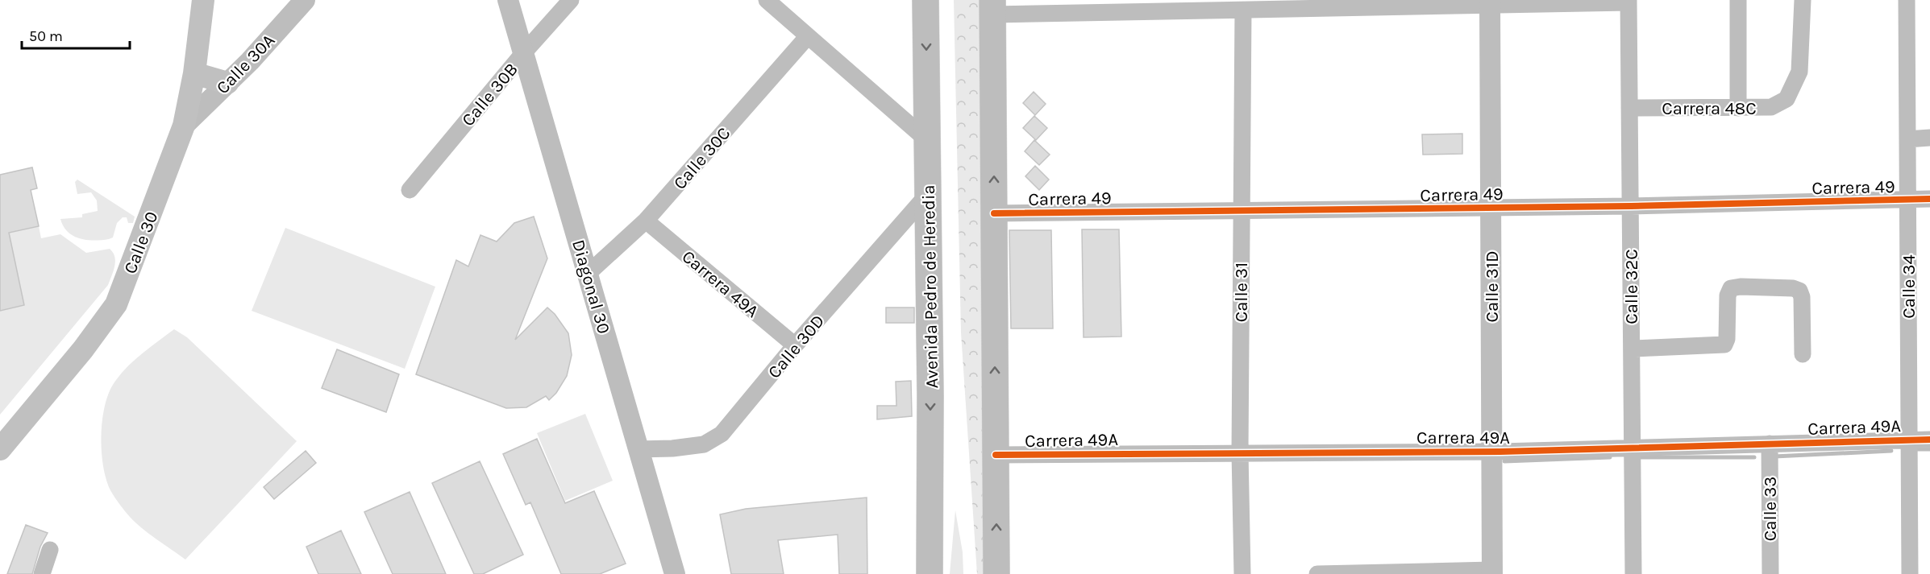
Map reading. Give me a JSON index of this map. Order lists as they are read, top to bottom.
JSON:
{
  "streets": {
    "highway": ["Avenida Pedro de Heredia"],
    "main road": ["Calle 30"],
    "street": [
      "Calle 30A",
      "Calle 30B",
      "Carrera 48C",
      "Calle 30C",
      "Carrera 49",
      "Carrera 49A",
      "Diagonal 30",
      "Calle 31D",
      "Calle 32C",
      "Calle 34",
      "Calle 31",
      "Calle 30D",
      "Calle 33"
    ]
  },
  "crossings": [
    ["Calle 30A", "Calle 30"],
    ["Calle 30B", "Diagonal 30"],
    ["Carrera 48C", "Calle 32C"],
    ["Calle 30C", "Carrera 49A"],
    ["Calle 30C", "Diagonal 30"],
    ["Carrera 49", "Calle 31D"],
    ["Carrera 49", "Calle 32C"],
    ["Carrera 49", "Calle 34"],
    ["Carrera 49", "Calle 31"],
    ["Carrera 49A", "Calle 31D"],
    ["Carrera 49A", "Calle 32C"],
    ["Carrera 49A", "Calle 34"],
    ["Carrera 49A", "Calle 31"],
    ["Carrera 49A", "Calle 30D"],
    ["Carrera 49A", "Calle 33"],
    ["Diagonal 30", "Calle 30D"],
    ["Avenida Pedro de Heredia", "Calle 30D"]
  ],
  "scale_bar": "50 m"
}
